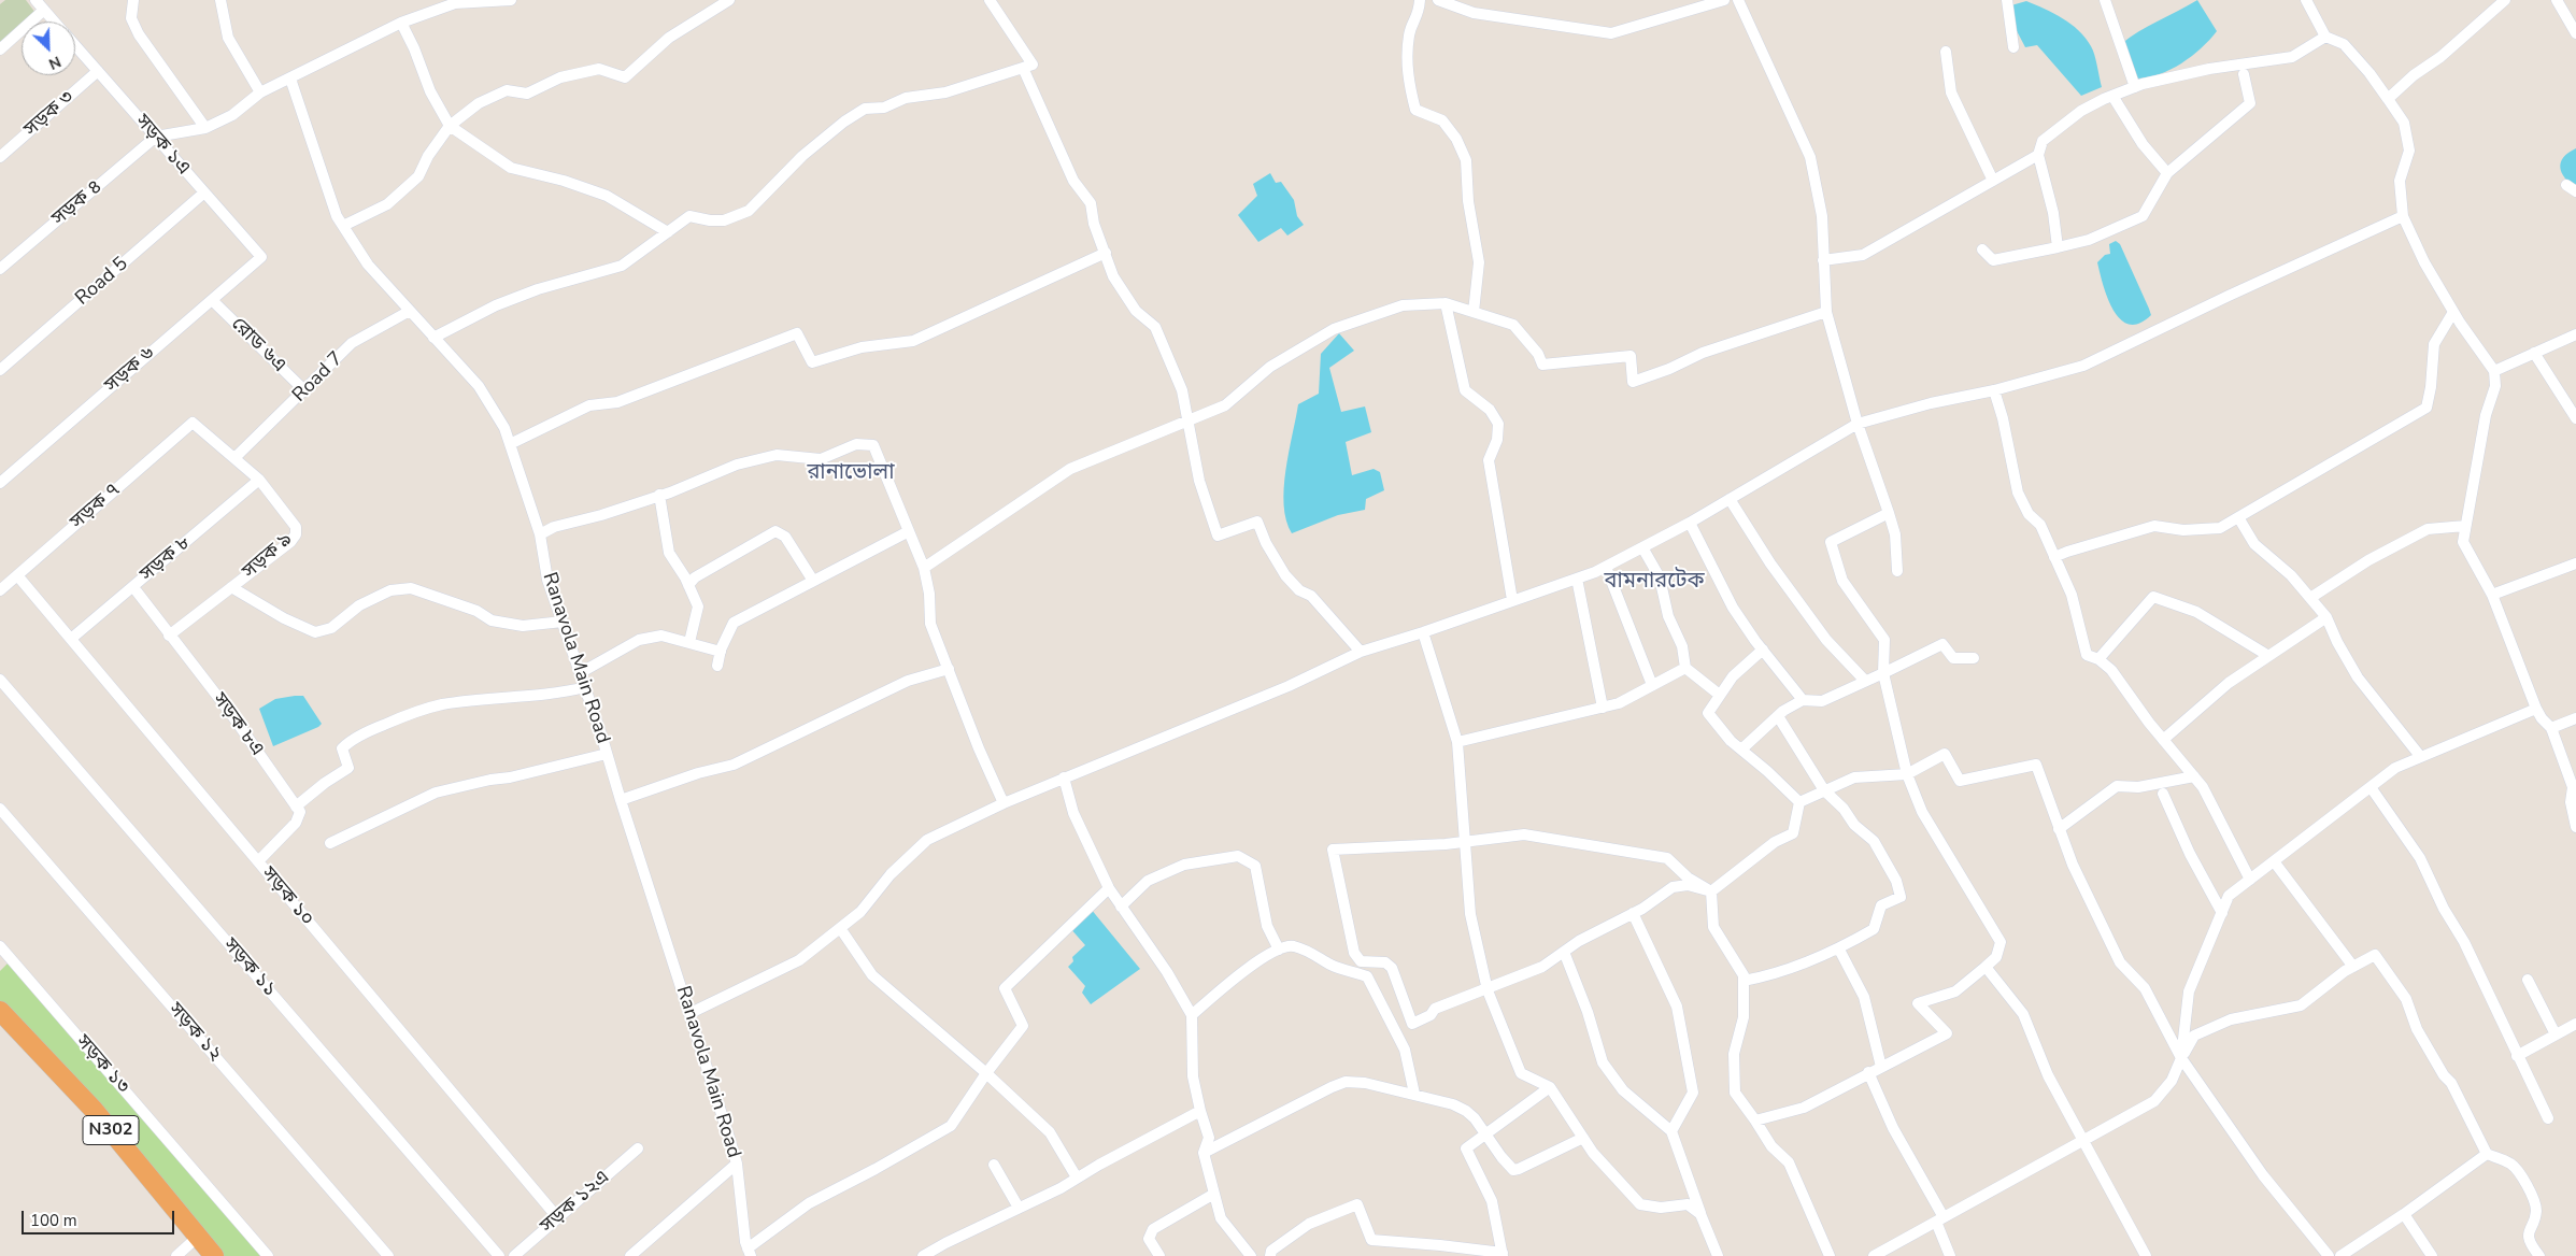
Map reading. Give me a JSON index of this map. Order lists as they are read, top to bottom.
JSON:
{
  "streets": {
    "highway": ["N302"],
    "street": [
      "সড়ক ৩",
      "সড়ক ১এ",
      "সড়ক ৪",
      "Road 5",
      "রোড ৬এ",
      "সড়ক ৬",
      "Road 7",
      "সড়ক ৭",
      "সড়ক ৯",
      "সড়ক ৮",
      "Ranavola Main Road",
      "সড়ক ৮এ",
      "সড়ক ১০",
      "সড়ক ১১",
      "সড়ক ১২",
      "সড়ক ১৩",
      "সড়ক ১২এ"
    ]
  },
  "crossings": [
    ["সড়ক ৩", "সড়ক ১এ"],
    ["সড়ক ১এ", "সড়ক ৪"],
    ["সড়ক ১এ", "Road 5"],
    ["সড়ক ১এ", "সড়ক ৬"],
    ["রোড ৬এ", "সড়ক ৬"],
    ["রোড ৬এ", "Road 7"],
    ["Road 7", "সড়ক ৯"],
    ["Road 7", "Ranavola Main Road"],
    ["সড়ক ৭", "সড়ক ৯"],
    ["সড়ক ৭", "সড়ক ১০"],
    ["সড়ক ৯", "সড়ক ৮"],
    ["সড়ক ৯", "সড়ক ৮এ"],
    ["সড়ক ৮", "সড়ক ৮এ"],
    ["সড়ক ৮", "সড়ক ১০"],
    ["সড়ক ১০", "সড়ক ১২এ"]
  ],
  "districts": ["রানাভোলা", "বামনারটেক"],
  "scale_bar": "100 m",
  "north": "bottom right"
}
